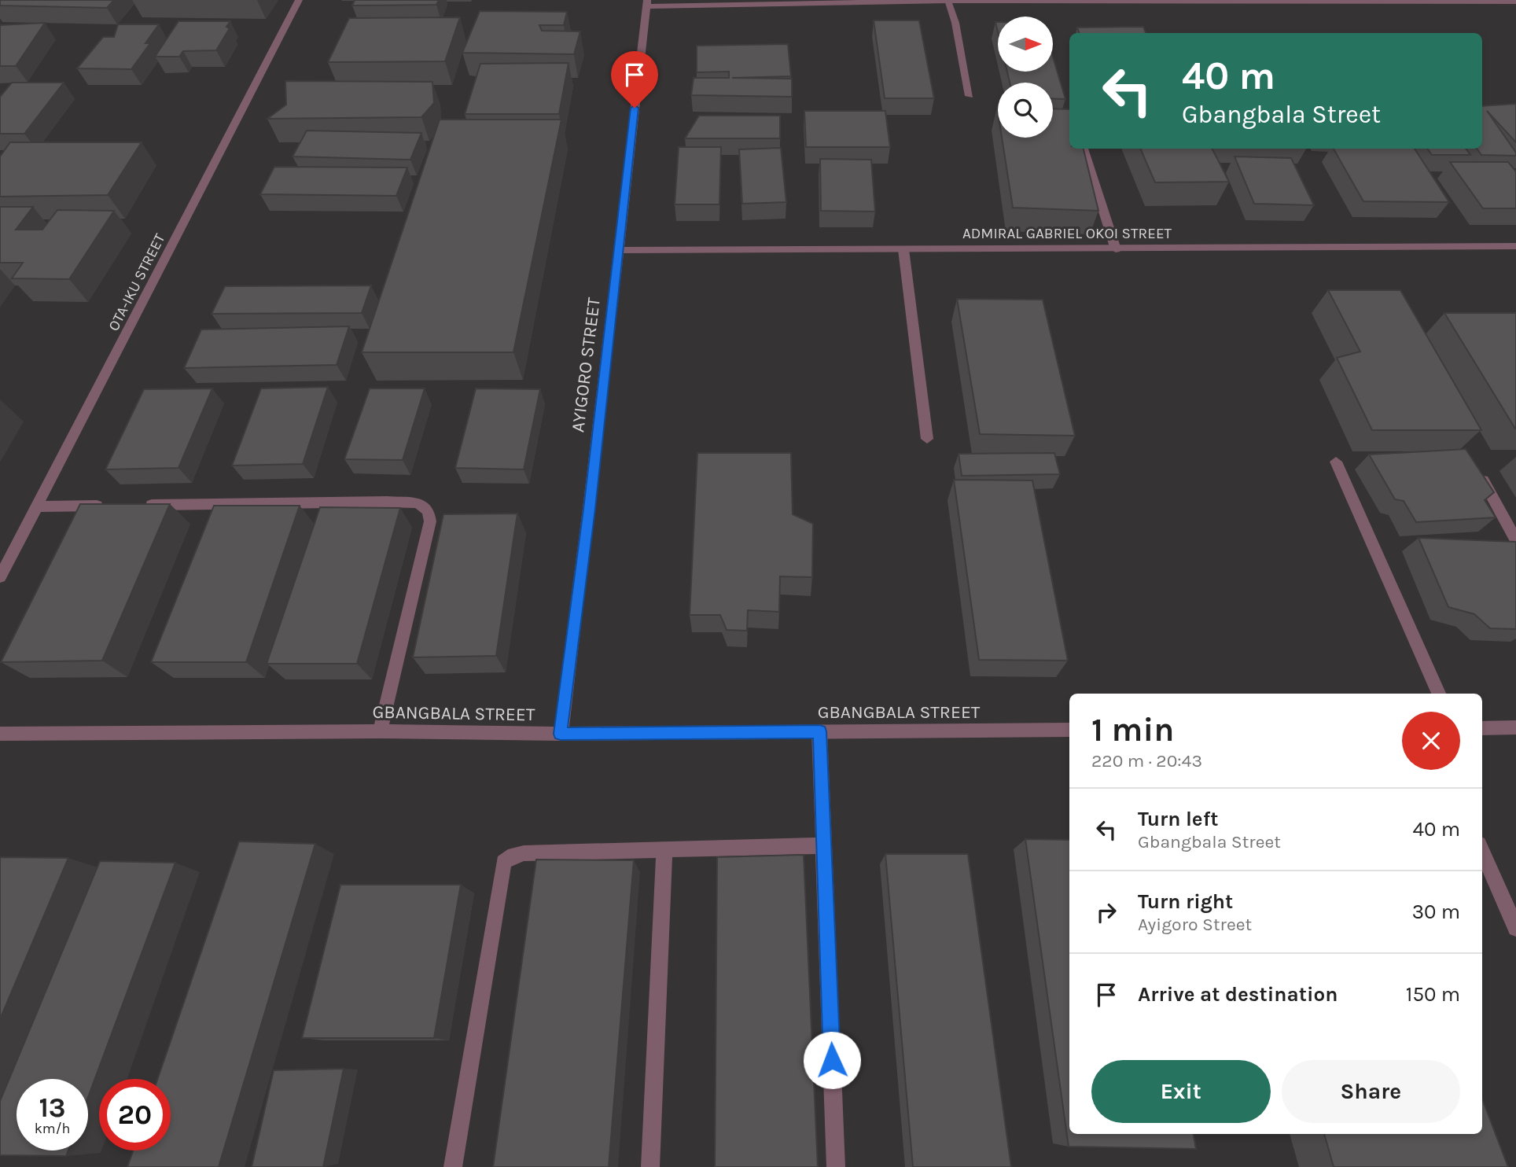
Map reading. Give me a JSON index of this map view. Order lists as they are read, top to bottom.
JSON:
{
  "streets": {
    "street": [
      "ADMIRAL GABRIEL OKOI STREET",
      "OTA-IKU STREET",
      "AYIGORO STREET",
      "GBANGBALA STREET"
    ]
  },
  "crossings": [
    ["ADMIRAL GABRIEL OKOI STREET", "AYIGORO STREET"],
    ["AYIGORO STREET", "GBANGBALA STREET"]
  ],
  "north": "right",
  "page": {
    "turn": ["40 m", "Gbangbala Street"],
    "heading": ["1 min", "220 m · 20:43"],
    "list": [
      {
        "name": "Turn left",
        "note": "Gbangbala Street",
        "value": "40 m"
      },
      {
        "name": "Turn right",
        "note": "Ayigoro Street",
        "value": "30 m"
      },
      {
        "name": "Arrive at destination",
        "value": "150 m"
      }
    ],
    "buttons": ["Exit", "Share"],
    "speed": "13 km/h",
    "limit": "20"
  }
}
